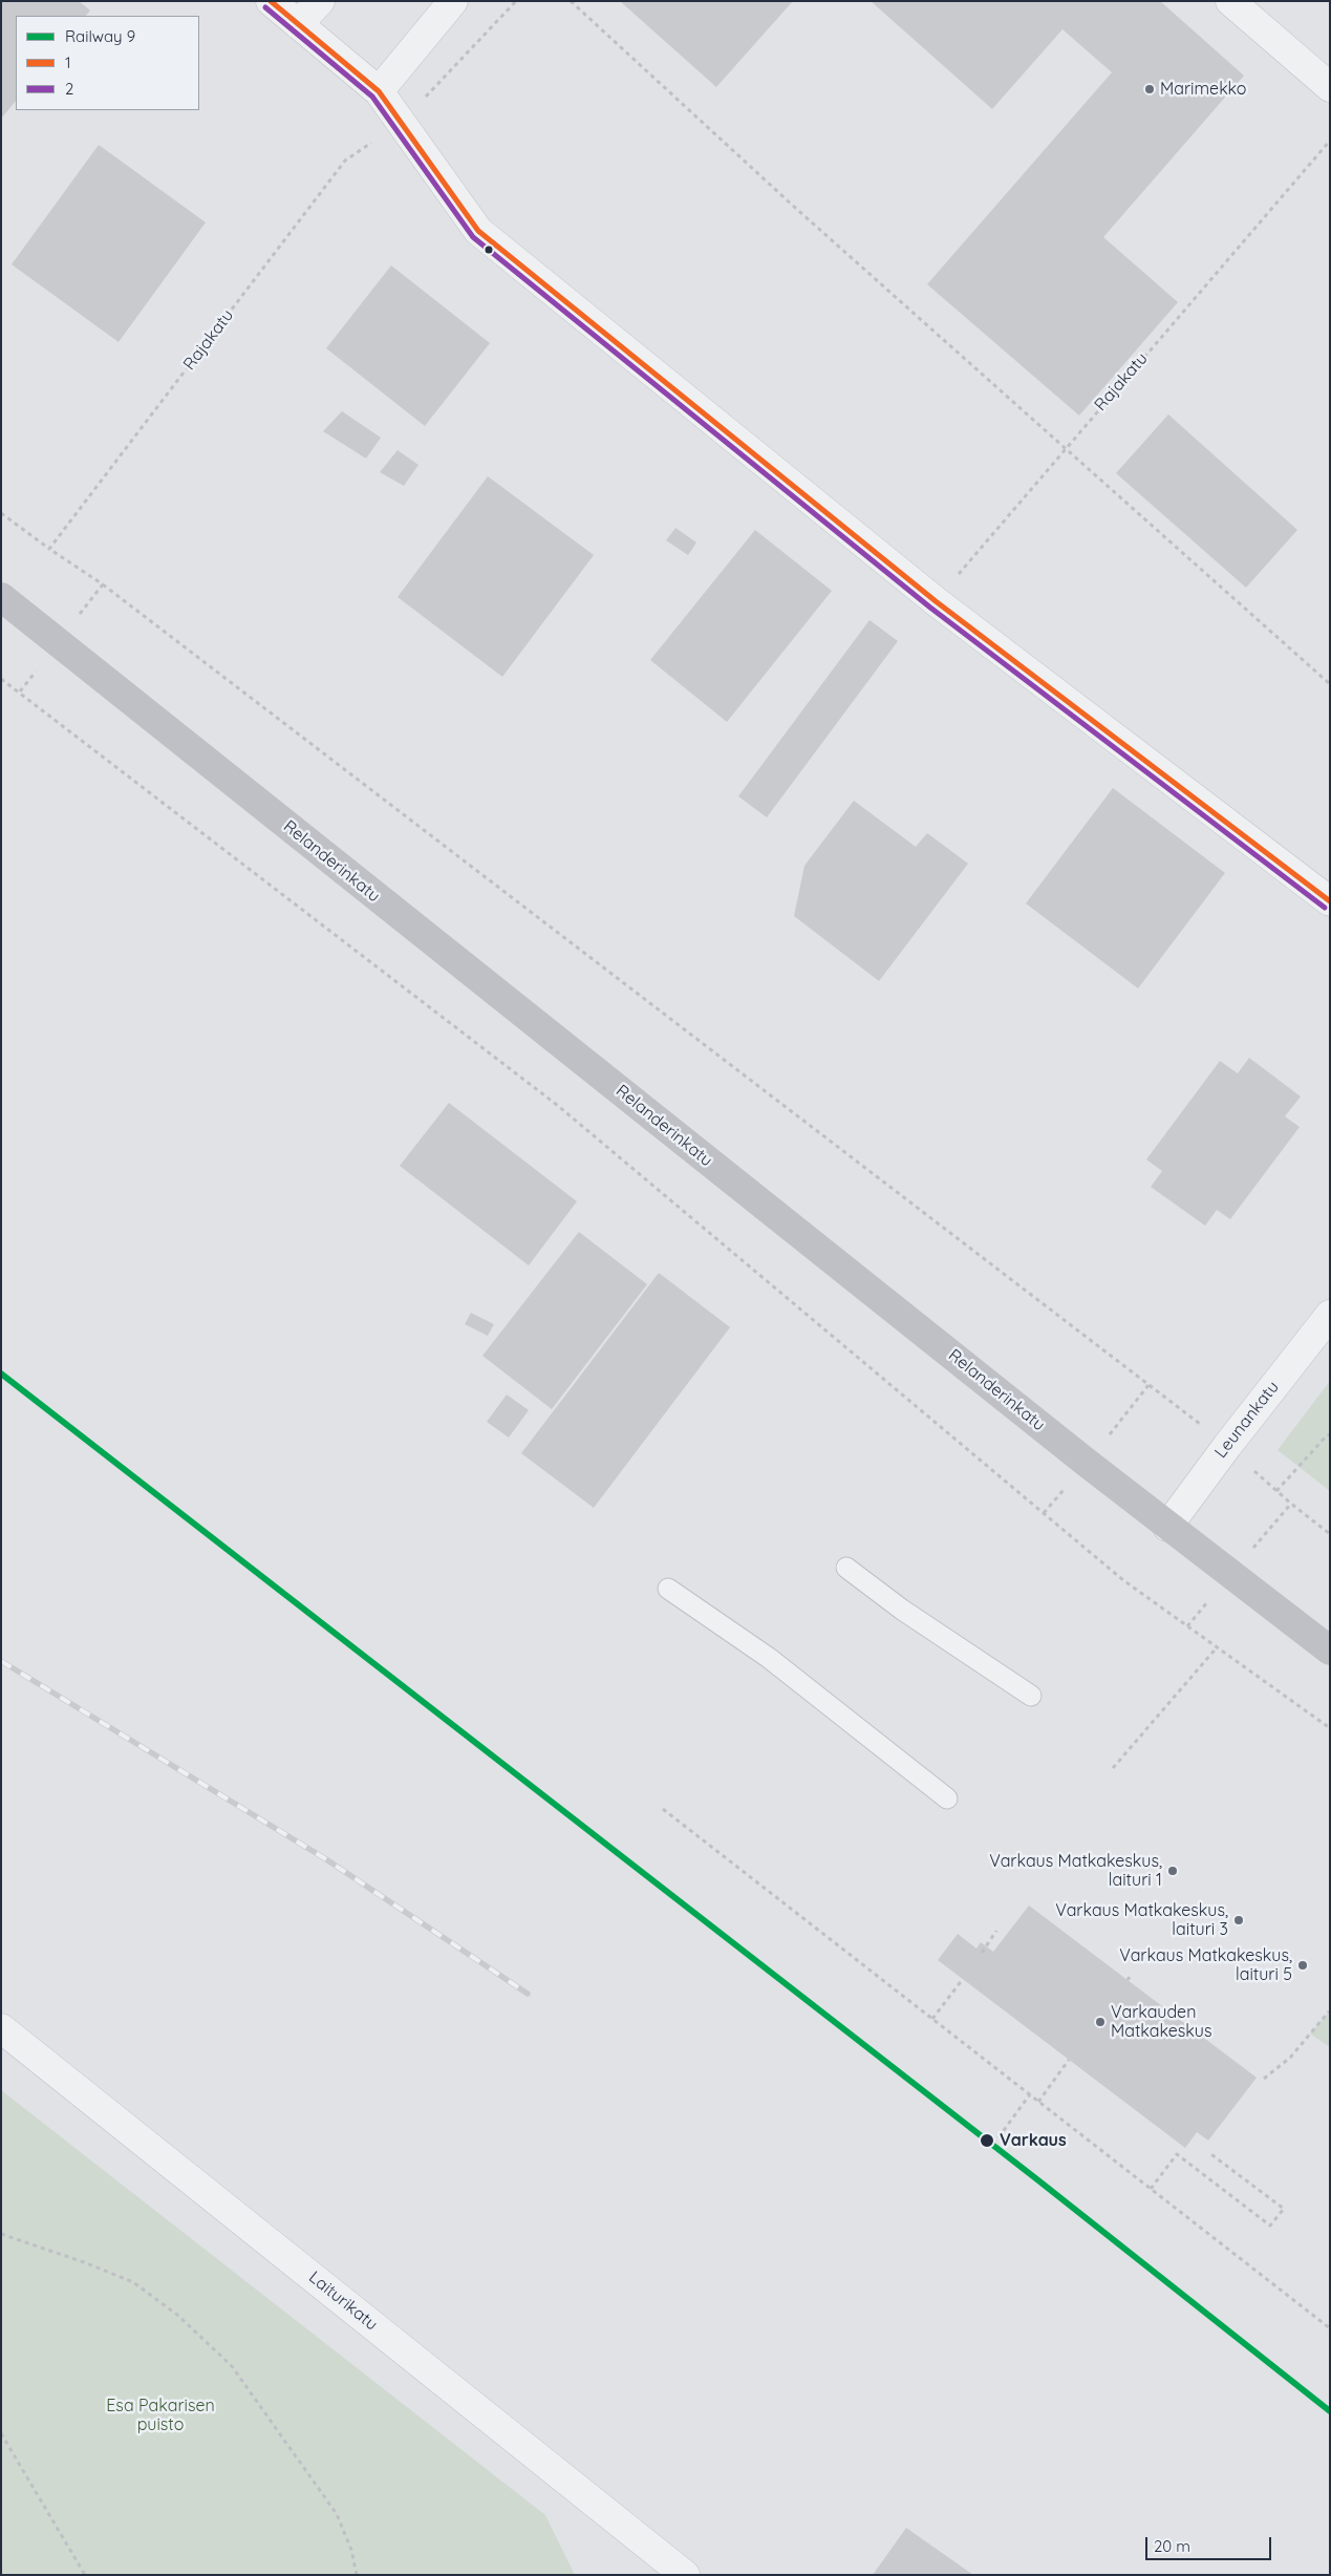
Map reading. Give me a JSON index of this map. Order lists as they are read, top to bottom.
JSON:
{
  "streets": {
    "main road": ["Relanderinkatu"],
    "street": ["Leunankatu", "Laiturikatu"],
    "path": ["Rajakatu"]
  },
  "crossings": [
    ["Relanderinkatu", "Leunankatu"]
  ],
  "parks": ["Esa Pakarisen puisto"],
  "places": [
    "Marimekko",
    "Varkaus Matkakeskus, laituri 1",
    "Varkaus Matkakeskus, laituri 3",
    "Varkaus Matkakeskus, laituri 5",
    "Varkauden Matkakeskus",
    "Varkaus"
  ],
  "lines": ["transit line 1", "transit line 2", "rail line 9"],
  "legend": ["Railway 9", "1", "2"],
  "scale_bar": "20 m"
}
